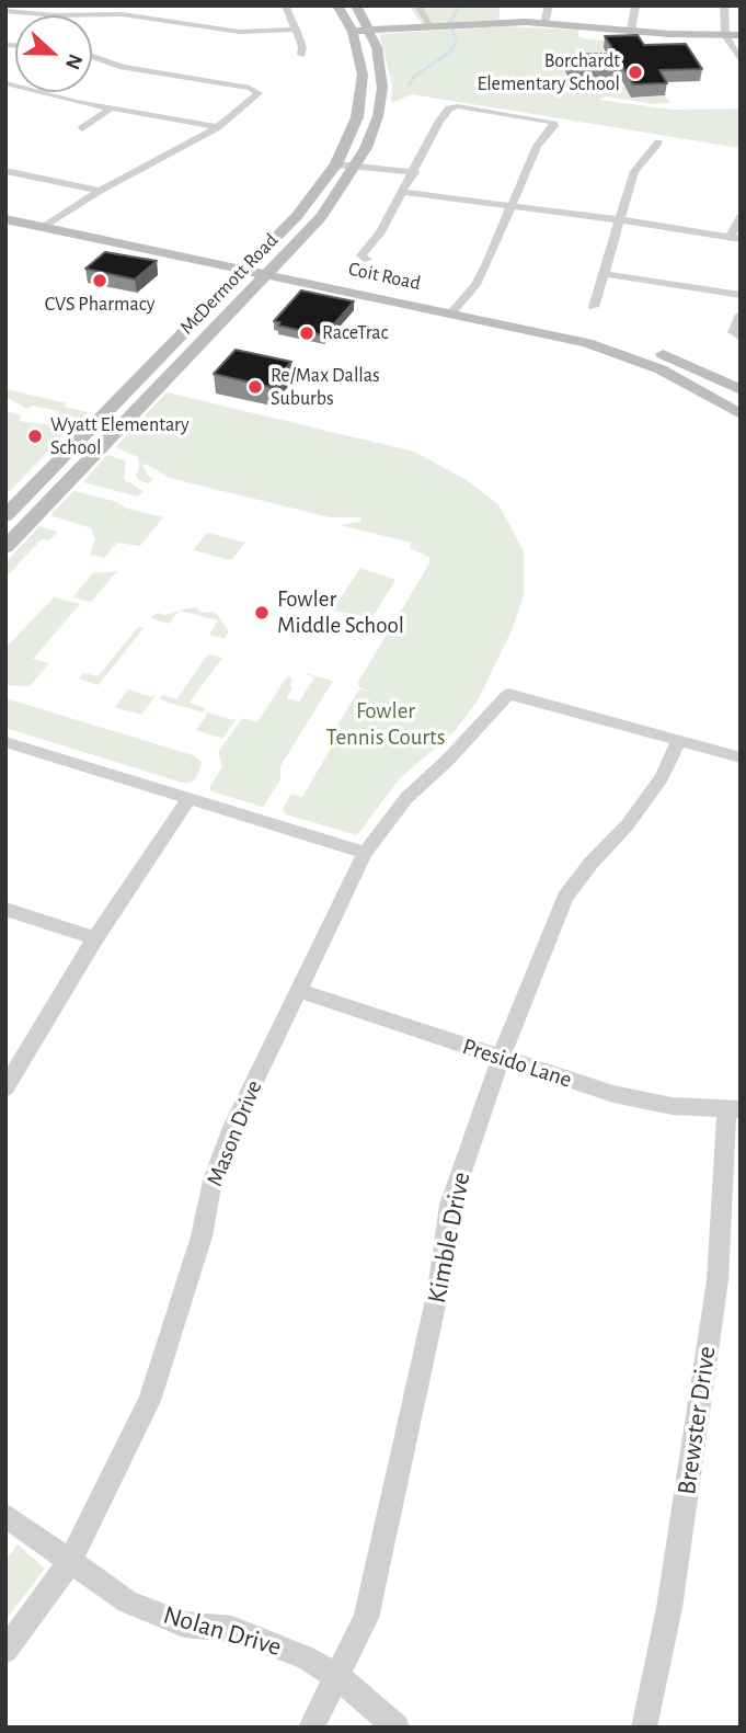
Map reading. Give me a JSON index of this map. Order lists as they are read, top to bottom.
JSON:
{
  "streets": {
    "main road": ["Coit Road", "McDermott Road"],
    "street": [
      "Presido Lane",
      "Mason Drive",
      "Kimble Drive",
      "Brewster Drive",
      "Nolan Drive"
    ]
  },
  "crossings": [
    ["Coit Road", "McDermott Road"],
    ["Presido Lane", "Mason Drive"],
    ["Presido Lane", "Kimble Drive"],
    ["Presido Lane", "Brewster Drive"],
    ["Mason Drive", "Kimble Drive"],
    ["Mason Drive", "Nolan Drive"],
    ["Kimble Drive", "Nolan Drive"]
  ],
  "parks": ["Fowler Tennis Courts"],
  "places": [
    "Borchardt Elementary School",
    "CVS Pharmacy",
    "RaceTrac",
    "Re/Max Dallas Suburbs",
    "Wyatt Elementary School",
    "Fowler Middle School"
  ],
  "north": "right"
}
